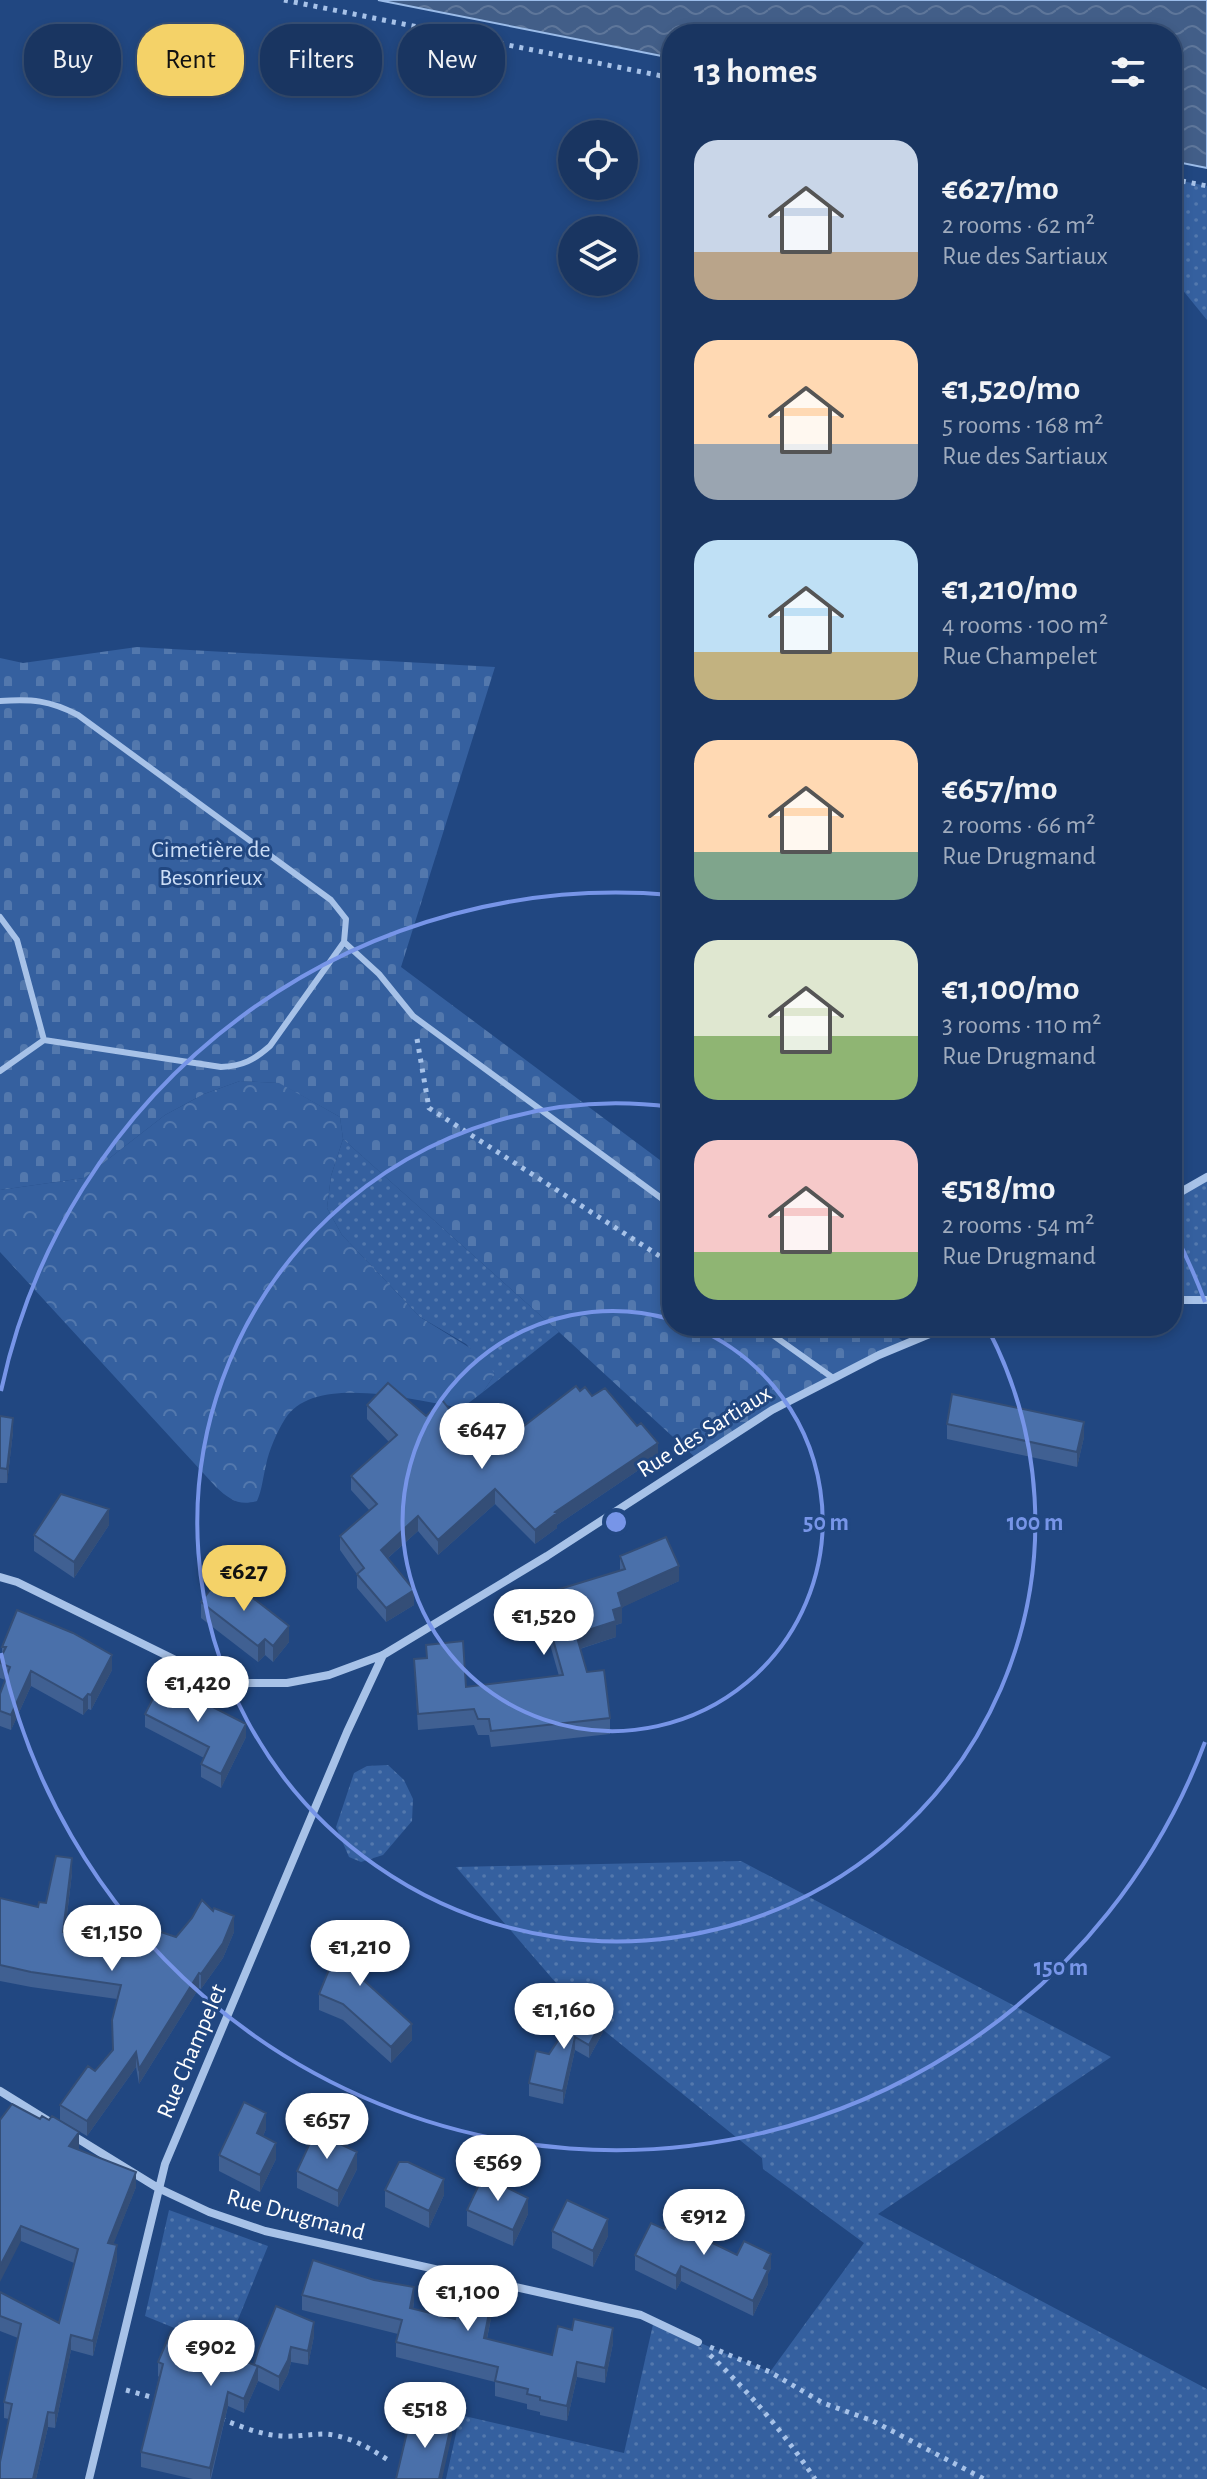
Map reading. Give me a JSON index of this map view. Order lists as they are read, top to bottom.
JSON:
{
  "streets": {
    "street": ["Rue des Sartiaux", "Rue Champelet", "Rue Drugmand"]
  },
  "crossings": [
    ["Rue des Sartiaux", "Rue Champelet"],
    ["Rue Champelet", "Rue Drugmand"]
  ],
  "parks": ["Cimetière de Besonrieux"],
  "page": {
    "chip": [
      "Buy",
      "Rent",
      "Filters",
      "New"
    ],
    "heading": "13 homes",
    "list": [
      {
        "name": "€627/mo",
        "note": "2 rooms · 62 m² · Rue des Sartiaux"
      },
      {
        "name": "€1,520/mo",
        "note": "5 rooms · 168 m² · Rue des Sartiaux"
      },
      {
        "name": "€1,210/mo",
        "note": "4 rooms · 100 m² · Rue Champelet"
      },
      {
        "name": "€657/mo",
        "note": "2 rooms · 66 m² · Rue Drugmand"
      },
      {
        "name": "€1,100/mo",
        "note": "3 rooms · 110 m² · Rue Drugmand"
      },
      {
        "name": "€518/mo",
        "note": "2 rooms · 54 m² · Rue Drugmand"
      }
    ],
    "price": [
      "€647",
      "€627",
      "€1,520",
      "€1,420",
      "€1,150",
      "€1,210",
      "€1,160",
      "€657",
      "€569",
      "€912",
      "€1,100",
      "€902",
      "€518"
    ]
  },
  "rings": ["50 m", "100 m", "150 m"]
}
